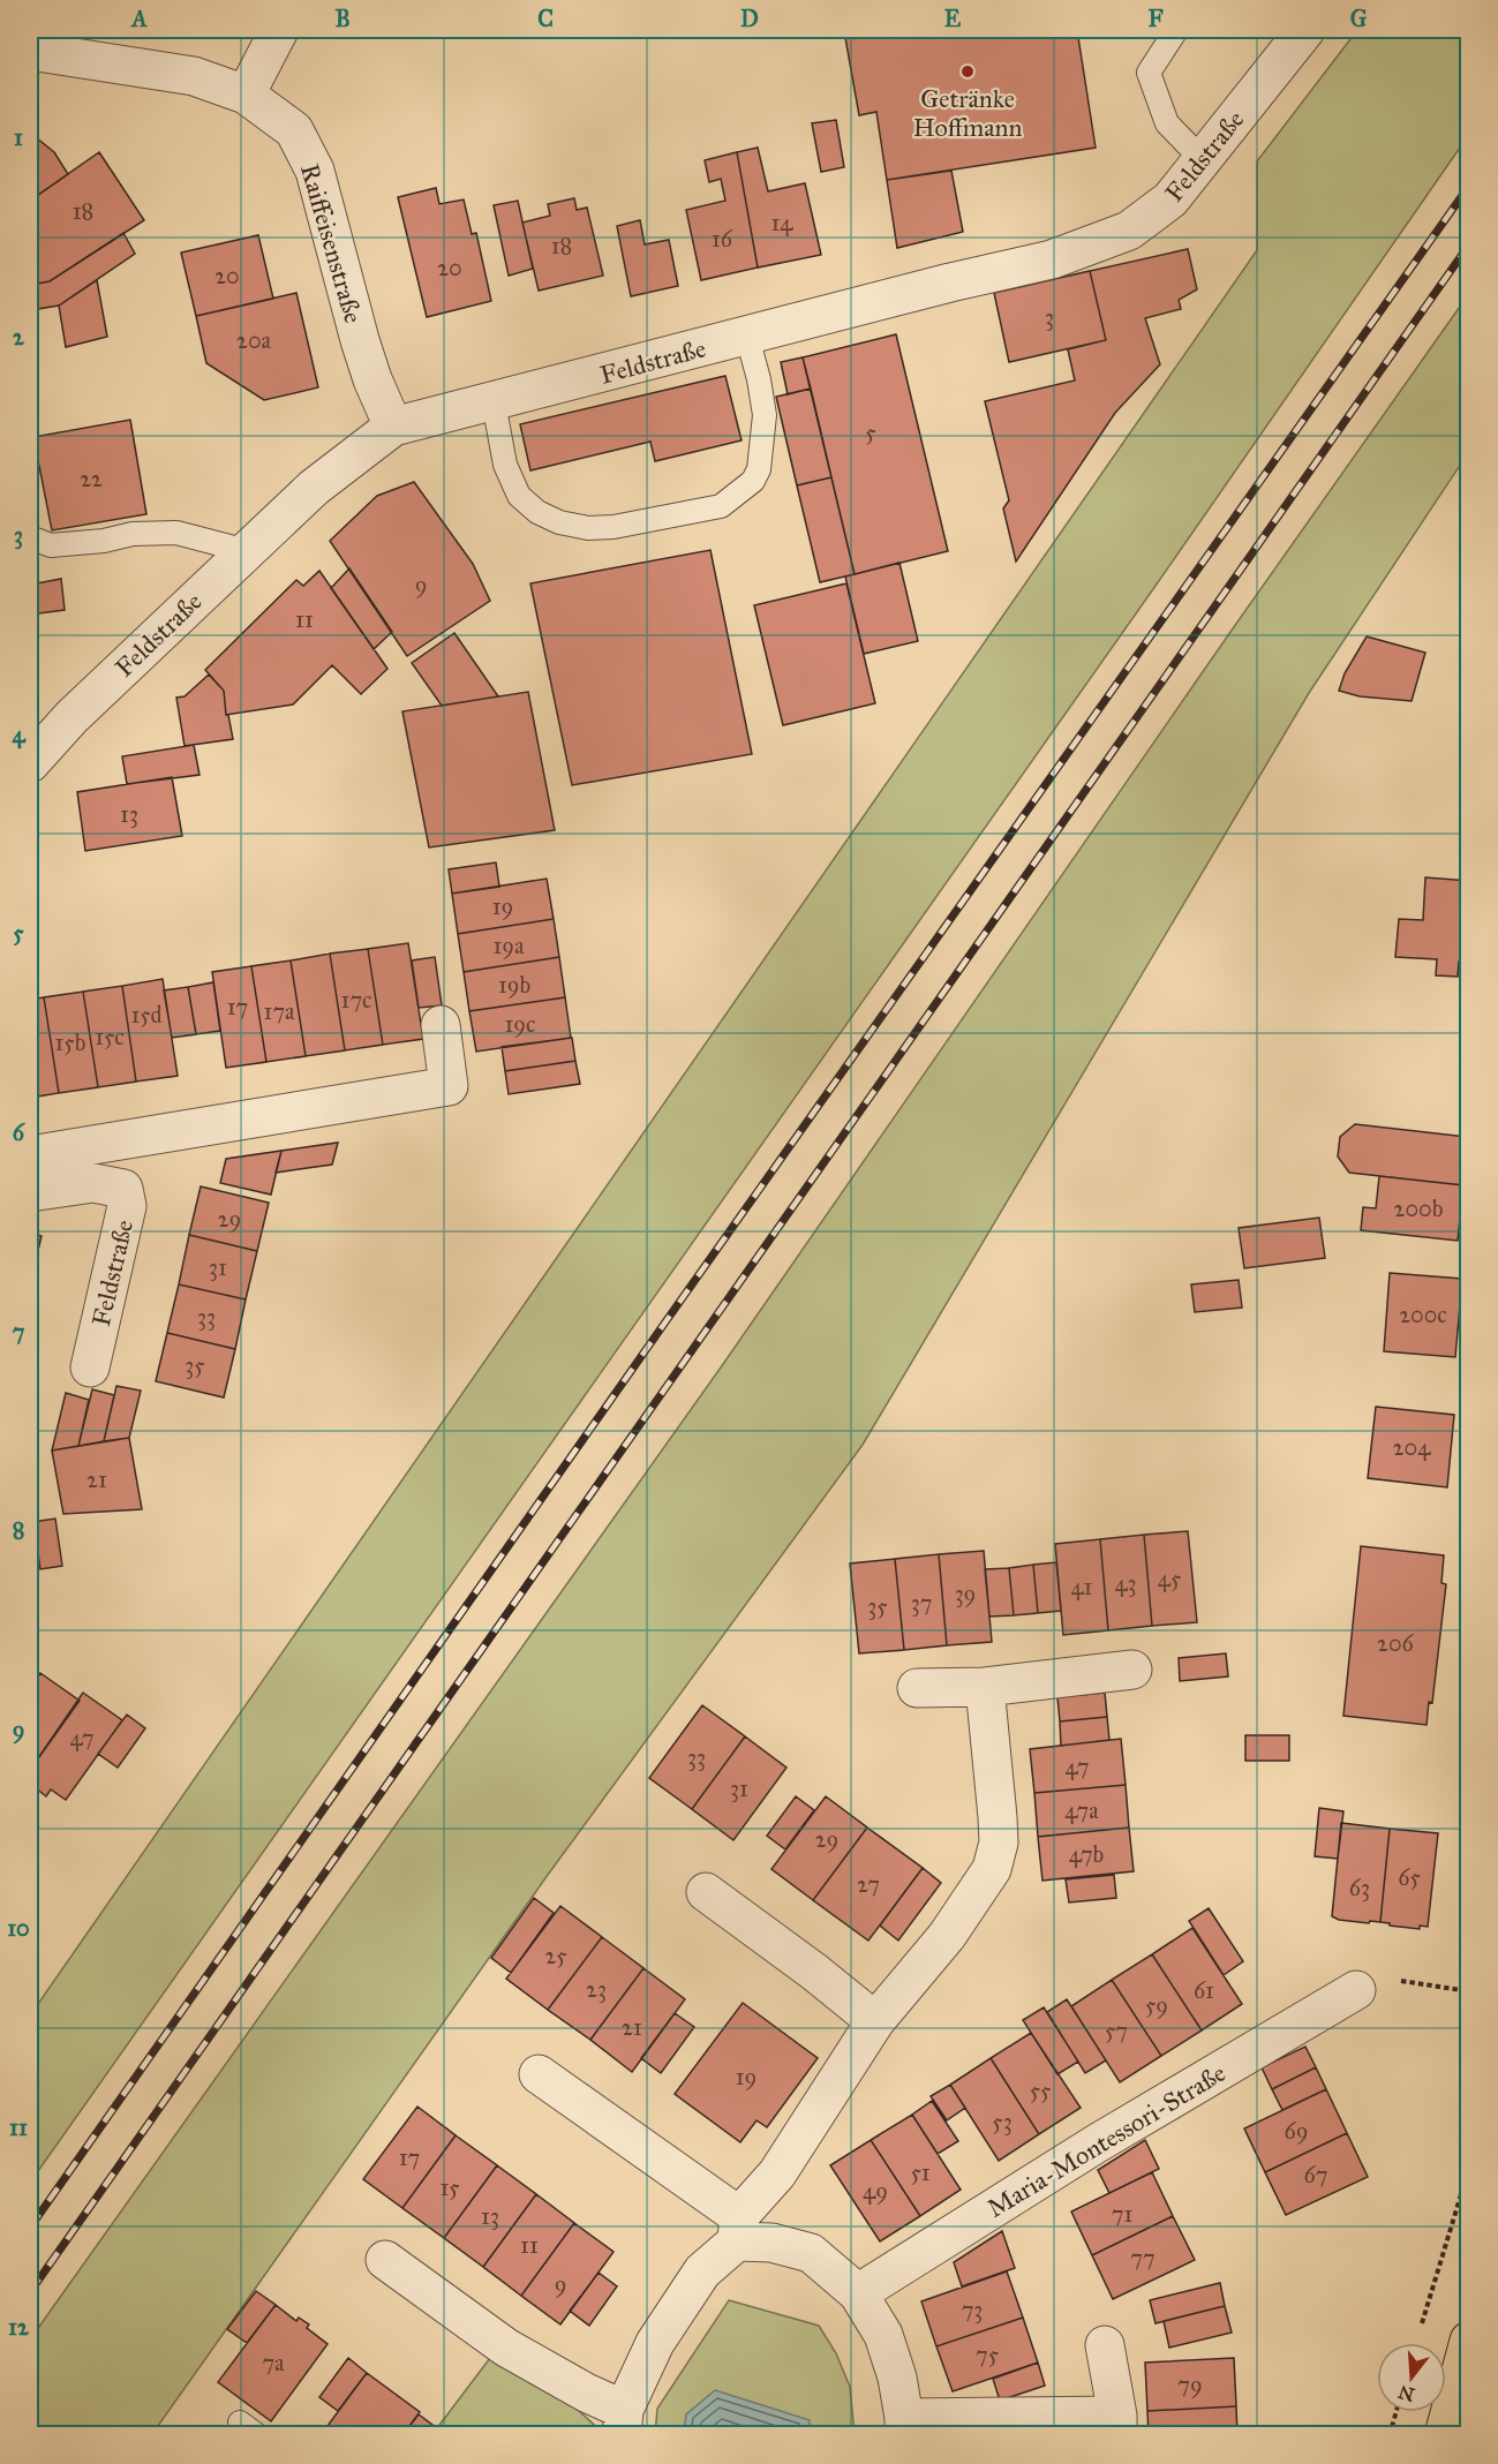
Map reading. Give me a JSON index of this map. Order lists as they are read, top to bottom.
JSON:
{
  "streets": {
    "street": ["Feldstraße", "Raiffeisenstraße", "Maria-Montessori-Straße"]
  },
  "crossings": [
    ["Feldstraße", "Raiffeisenstraße"]
  ],
  "places": ["Getränke Hoffmann"],
  "house_numbers": [
    "18",
    "14",
    "16",
    "18",
    "20",
    "20",
    "3",
    "20a",
    "5",
    "22",
    "9",
    "11",
    "13",
    "19",
    "19a",
    "19b",
    "17c",
    "17",
    "17a",
    "15d",
    "19c",
    "15c",
    "15b",
    "200b",
    "29",
    "31",
    "200c",
    "33",
    "35",
    "204",
    "21",
    "45",
    "43",
    "41",
    "39",
    "37",
    "35",
    "206",
    "47",
    "33",
    "47",
    "31",
    "47a",
    "29",
    "47b",
    "65",
    "27",
    "63",
    "25",
    "23",
    "61",
    "59",
    "21",
    "57",
    "19",
    "55",
    "53",
    "69",
    "17",
    "51",
    "67",
    "15",
    "49",
    "71",
    "13",
    "11",
    "77",
    "9",
    "73",
    "75",
    "7a",
    "79"
  ],
  "north": "bottom",
  "grid": {
    "columns": [
      "A",
      "B",
      "C",
      "D",
      "E",
      "F",
      "G"
    ],
    "rows": [
      "1",
      "2",
      "3",
      "4",
      "5",
      "6",
      "7",
      "8",
      "9",
      "10",
      "11",
      "12"
    ]
  }
}
